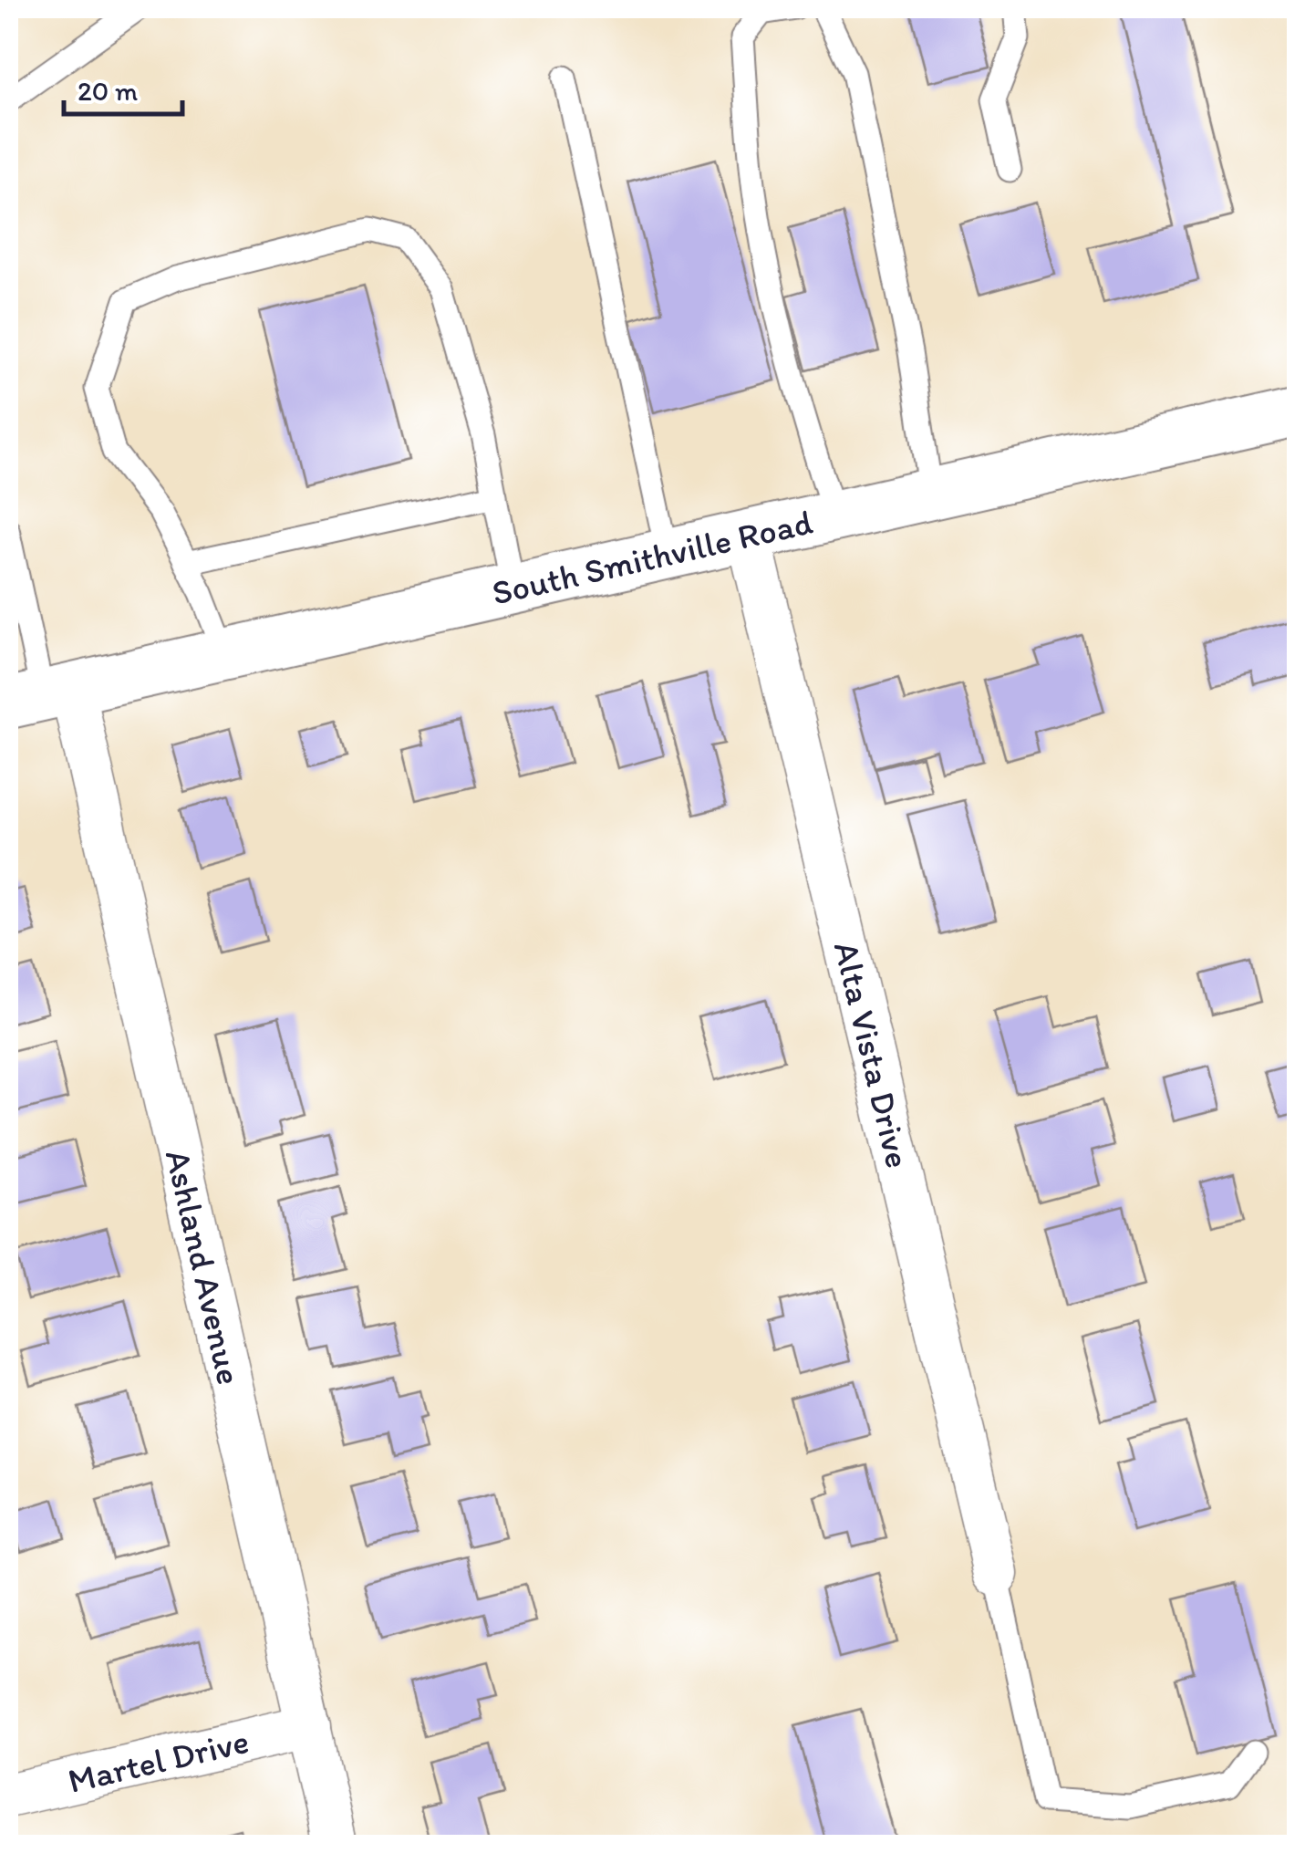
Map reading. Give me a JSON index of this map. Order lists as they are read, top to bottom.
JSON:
{
  "streets": {
    "main road": ["South Smithville Road"],
    "street": ["Alta Vista Drive", "Ashland Avenue", "Martel Drive"]
  },
  "crossings": [
    ["South Smithville Road", "Alta Vista Drive"],
    ["South Smithville Road", "Ashland Avenue"],
    ["Ashland Avenue", "Martel Drive"]
  ],
  "scale_bar": "20 m"
}
